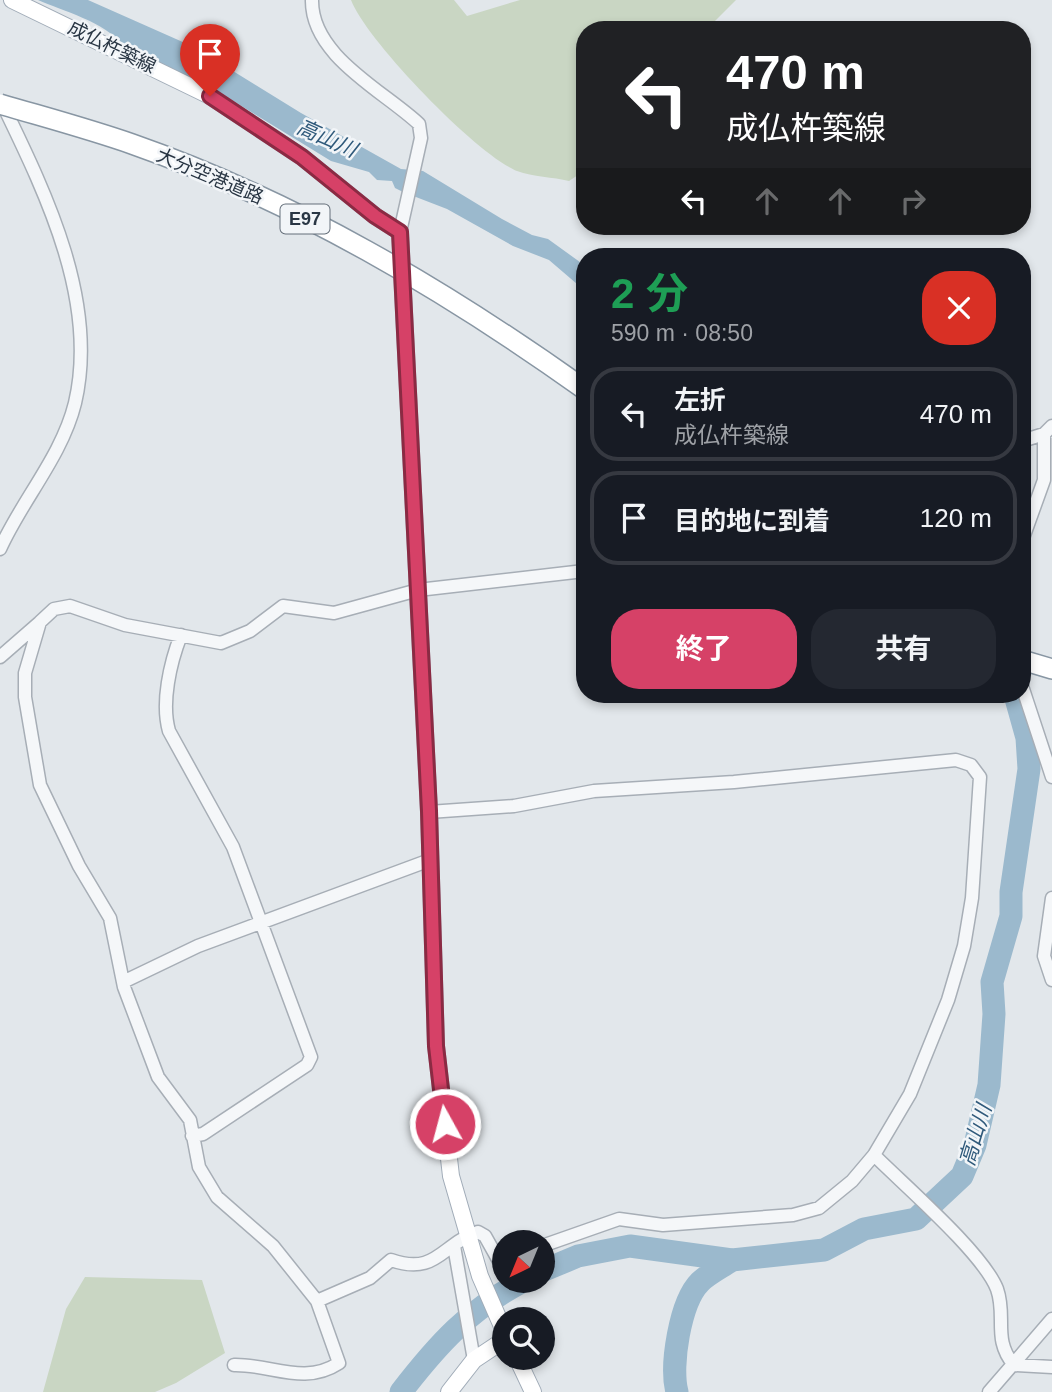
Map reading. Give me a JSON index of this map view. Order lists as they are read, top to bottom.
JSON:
{
  "streets": {
    "highway": ["大分空港道路", "E97"],
    "main road": ["成仏杵築線"]
  },
  "water": ["高山川"],
  "north": "bottom left",
  "page": {
    "turn": ["470 m", "成仏杵築線"],
    "heading": ["2 分", "590 m · 08:50"],
    "list": [
      {
        "name": "左折",
        "note": "成仏杵築線",
        "value": "470 m"
      },
      {
        "name": "目的地に到着",
        "value": "120 m"
      }
    ],
    "buttons": ["終了", "共有"]
  }
}
